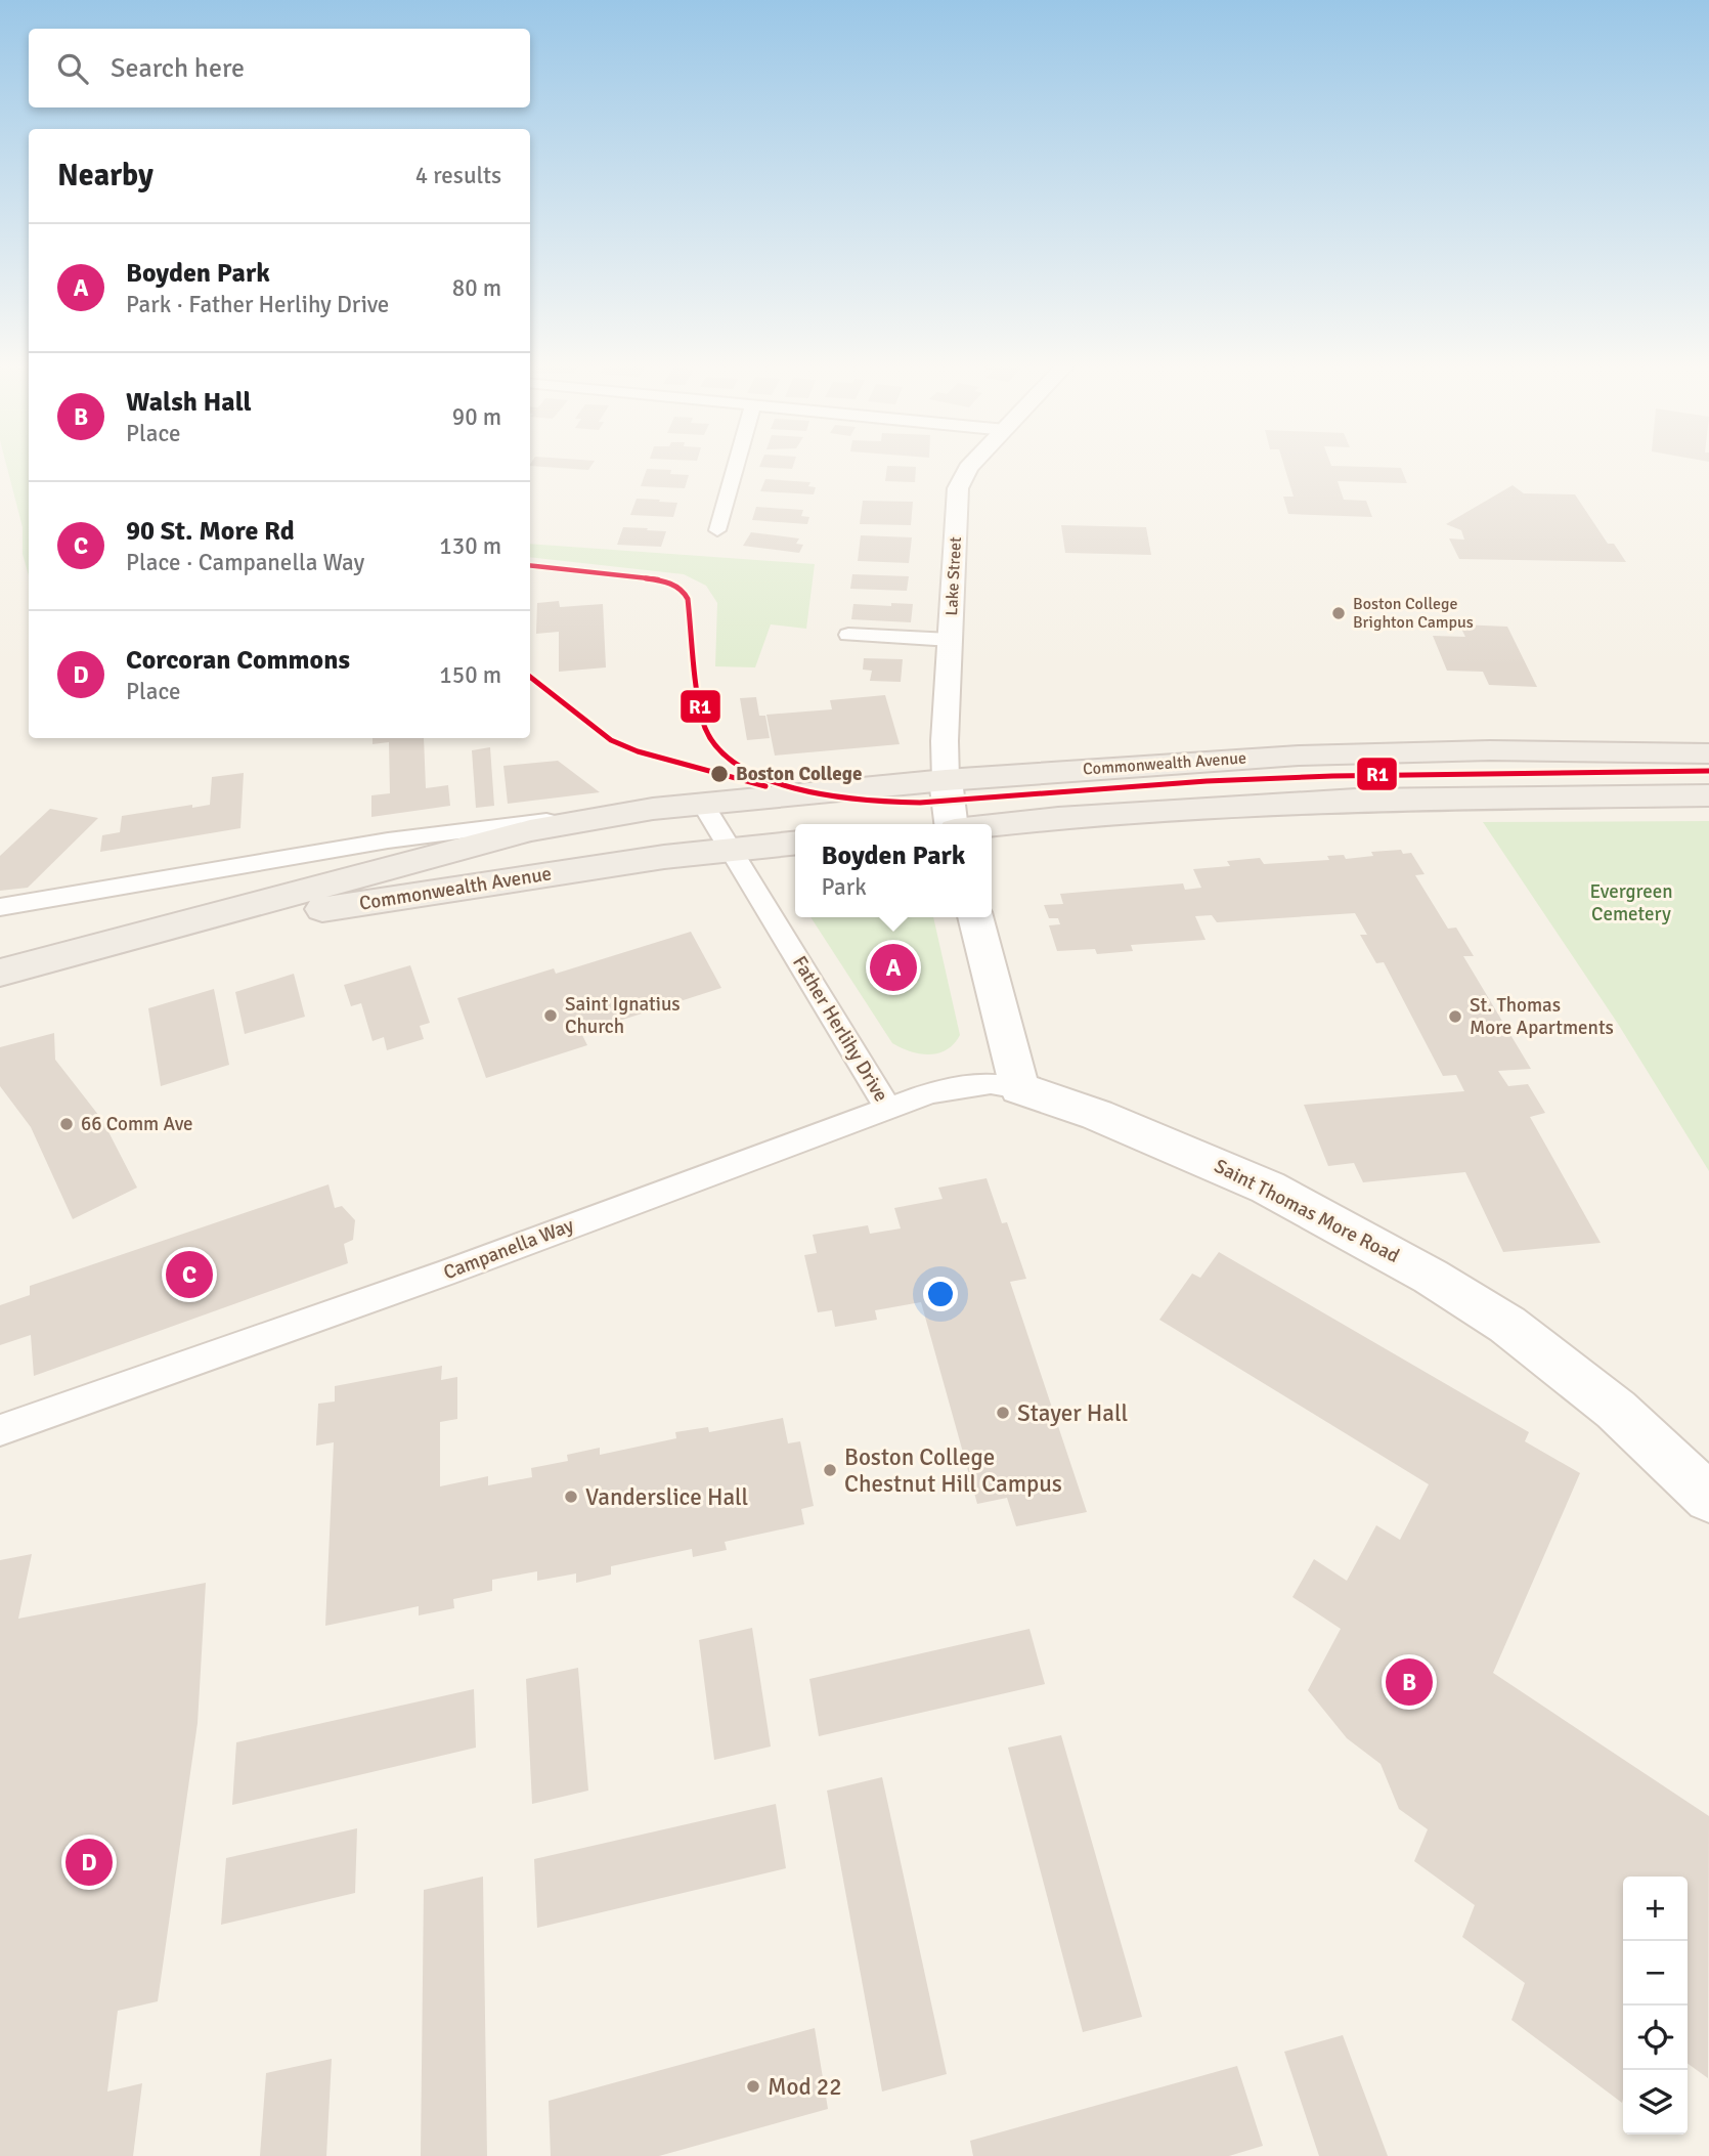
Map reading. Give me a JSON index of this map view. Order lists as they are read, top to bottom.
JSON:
{
  "streets": {
    "main road": ["Lake Street", "Commonwealth Avenue", "Saint Thomas More Road"],
    "street": ["Father Herlihy Drive", "Campanella Way"]
  },
  "crossings": [
    ["Lake Street", "Commonwealth Avenue"],
    ["Commonwealth Avenue", "Father Herlihy Drive"],
    ["Father Herlihy Drive", "Campanella Way"],
    ["Saint Thomas More Road", "Campanella Way"]
  ],
  "parks": ["Evergreen Cemetery"],
  "places": [
    "Boston College Brighton Campus",
    "Boston College",
    "Saint Ignatius Church",
    "St. Thomas More Apartments",
    "66 Comm Ave",
    "Stayer Hall",
    "Boston College Chestnut Hill Campus",
    "Vanderslice Hall",
    "Mod 22"
  ],
  "lines": ["transit line R1"],
  "page": {
    "search": "Search here",
    "heading": ["Nearby", "4 results"],
    "list": [
      {
        "mark": "A",
        "name": "Boyden Park",
        "note": "Park · Father Herlihy Drive",
        "value": "80 m"
      },
      {
        "mark": "B",
        "name": "Walsh Hall",
        "note": "Place",
        "value": "90 m"
      },
      {
        "mark": "C",
        "name": "90 St. More Rd",
        "note": "Place · Campanella Way",
        "value": "130 m"
      },
      {
        "mark": "D",
        "name": "Corcoran Commons",
        "note": "Place",
        "value": "150 m"
      }
    ],
    "popup": ["Boyden Park", "Park"],
    "pins": [
      "A",
      "C",
      "B",
      "D"
    ],
    "map_buttons": ["+", "−"]
  }
}
